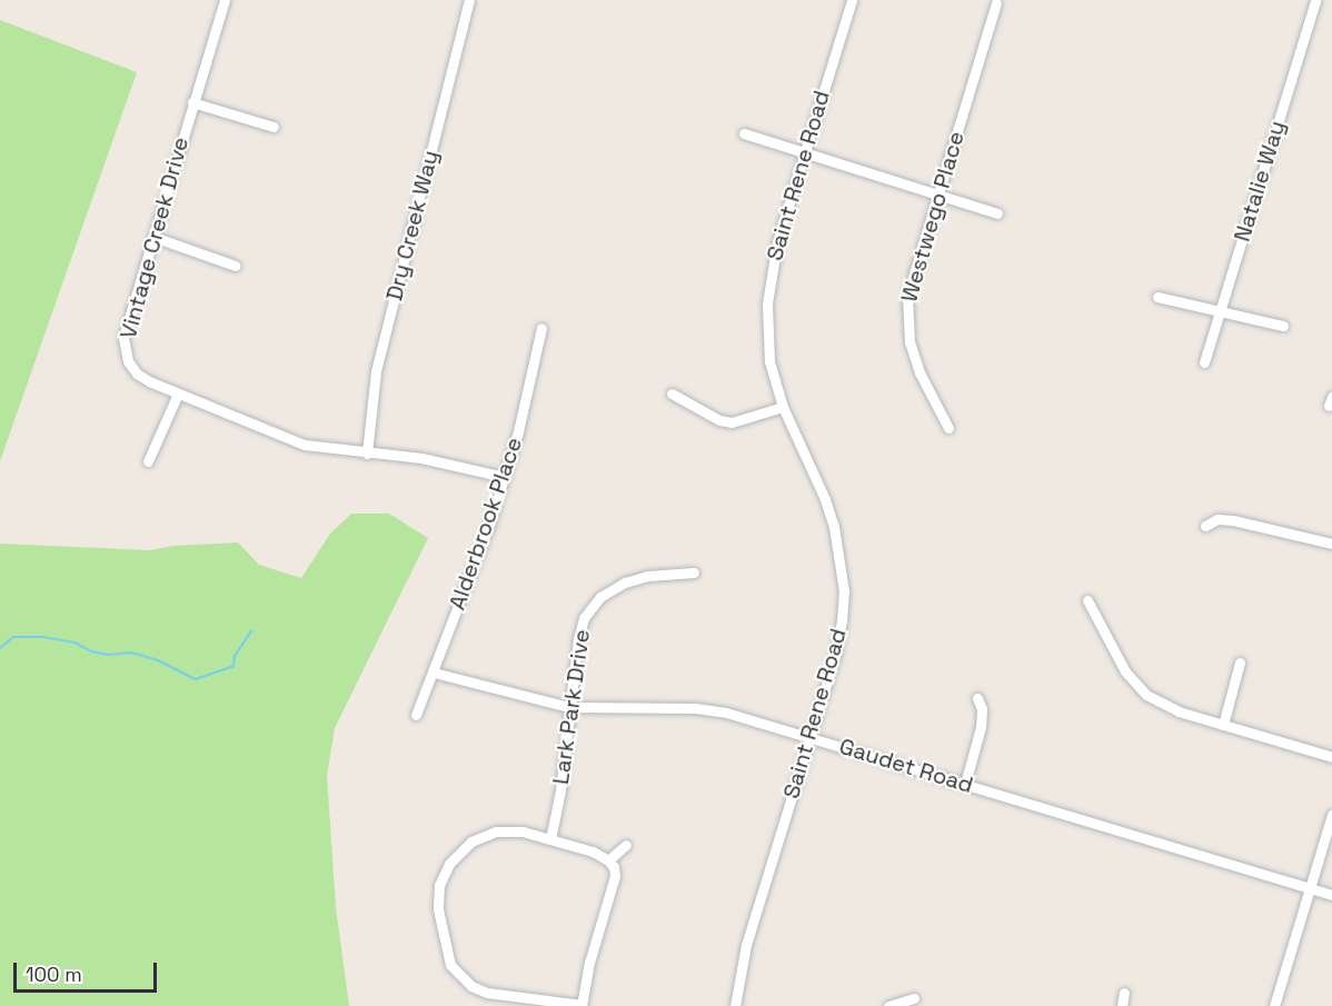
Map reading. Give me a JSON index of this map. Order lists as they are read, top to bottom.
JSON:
{
  "streets": {
    "street": [
      "Saint Rene Road",
      "Natalie Way",
      "Westwego Place",
      "Dry Creek Way",
      "Vintage Creek Drive",
      "Alderbrook Place",
      "Lark Park Drive",
      "Gaudet Road"
    ]
  },
  "crossings": [
    ["Saint Rene Road", "Gaudet Road"],
    ["Dry Creek Way", "Vintage Creek Drive"],
    ["Vintage Creek Drive", "Alderbrook Place"],
    ["Alderbrook Place", "Gaudet Road"],
    ["Lark Park Drive", "Gaudet Road"]
  ],
  "scale_bar": "100 m"
}
